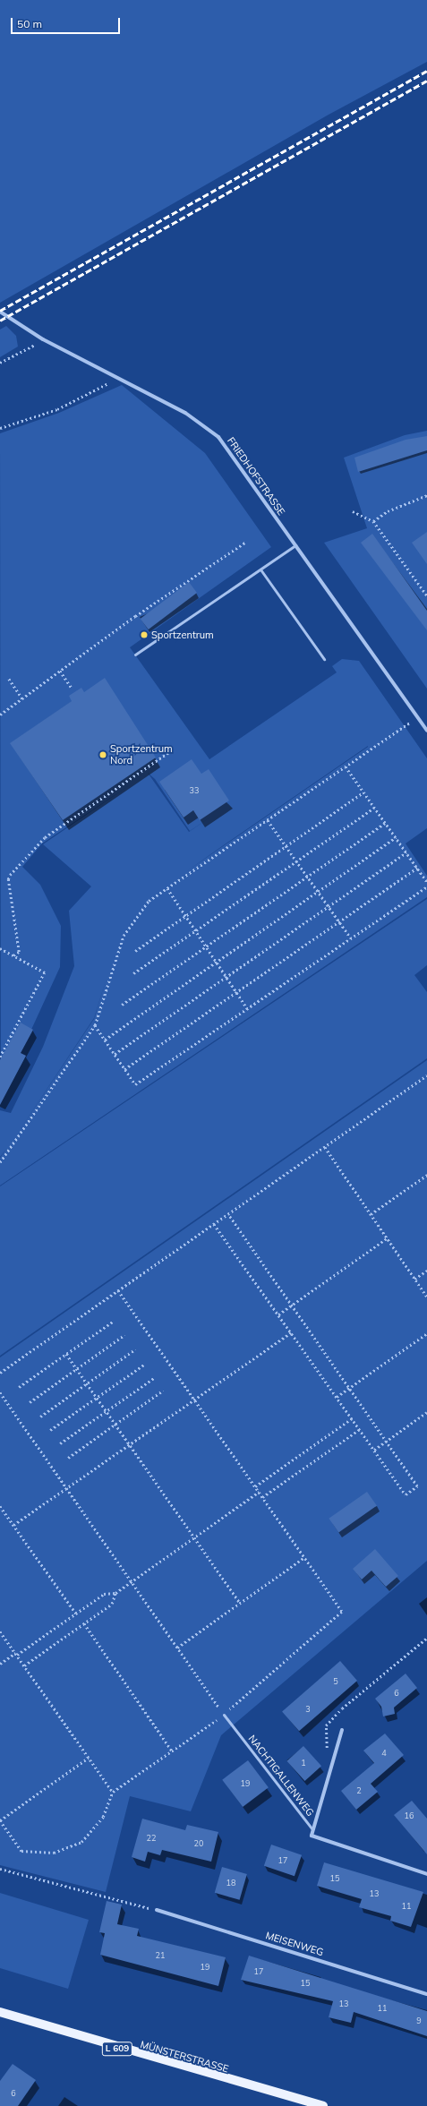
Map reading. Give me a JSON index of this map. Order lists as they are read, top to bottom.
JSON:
{
  "streets": {
    "main road": ["L 609", "MÜNSTERSTRASSE"],
    "street": ["FRIEDHOFSTRASSE", "NACHTIGALLENWEG", "MEISENWEG"]
  },
  "places": ["Sportzentrum", "Sportzentrum Nord"],
  "house_numbers": [
    "33",
    "5",
    "6",
    "3",
    "4",
    "1",
    "19",
    "2",
    "16",
    "22",
    "20",
    "17",
    "15",
    "18",
    "13",
    "11",
    "21",
    "19",
    "17",
    "15",
    "13",
    "11",
    "9",
    "6"
  ],
  "scale_bar": "50 m"
}
